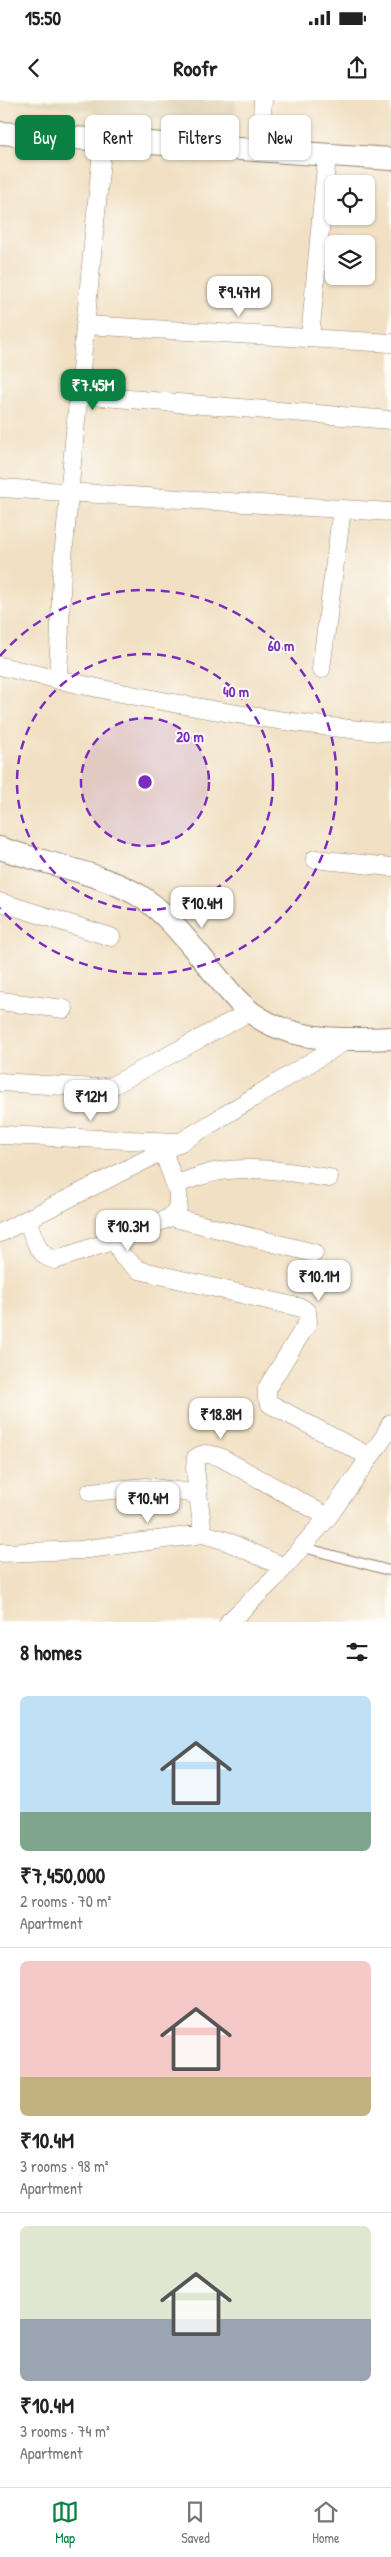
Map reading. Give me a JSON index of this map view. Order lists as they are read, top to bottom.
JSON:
{
  "page": {
    "status": "15:50",
    "header": "Roofr",
    "chip": [
      "Buy",
      "Rent",
      "Filters",
      "New"
    ],
    "price": [
      "₹9.47M",
      "₹7.45M",
      "₹10.4M",
      "₹12M",
      "₹10.3M",
      "₹10.1M",
      "₹18.8M",
      "₹10.4M"
    ],
    "heading": "8 homes",
    "list": [
      {
        "name": "₹7,450,000",
        "note": "2 rooms · 70 m² · Apartment"
      },
      {
        "name": "₹10.4M",
        "note": "3 rooms · 98 m² · Apartment"
      },
      {
        "name": "₹10.4M",
        "note": "3 rooms · 74 m² · Apartment"
      }
    ],
    "tabs": ["Map", "Saved", "Home"]
  },
  "rings": ["60 m", "40 m", "20 m"]
}
